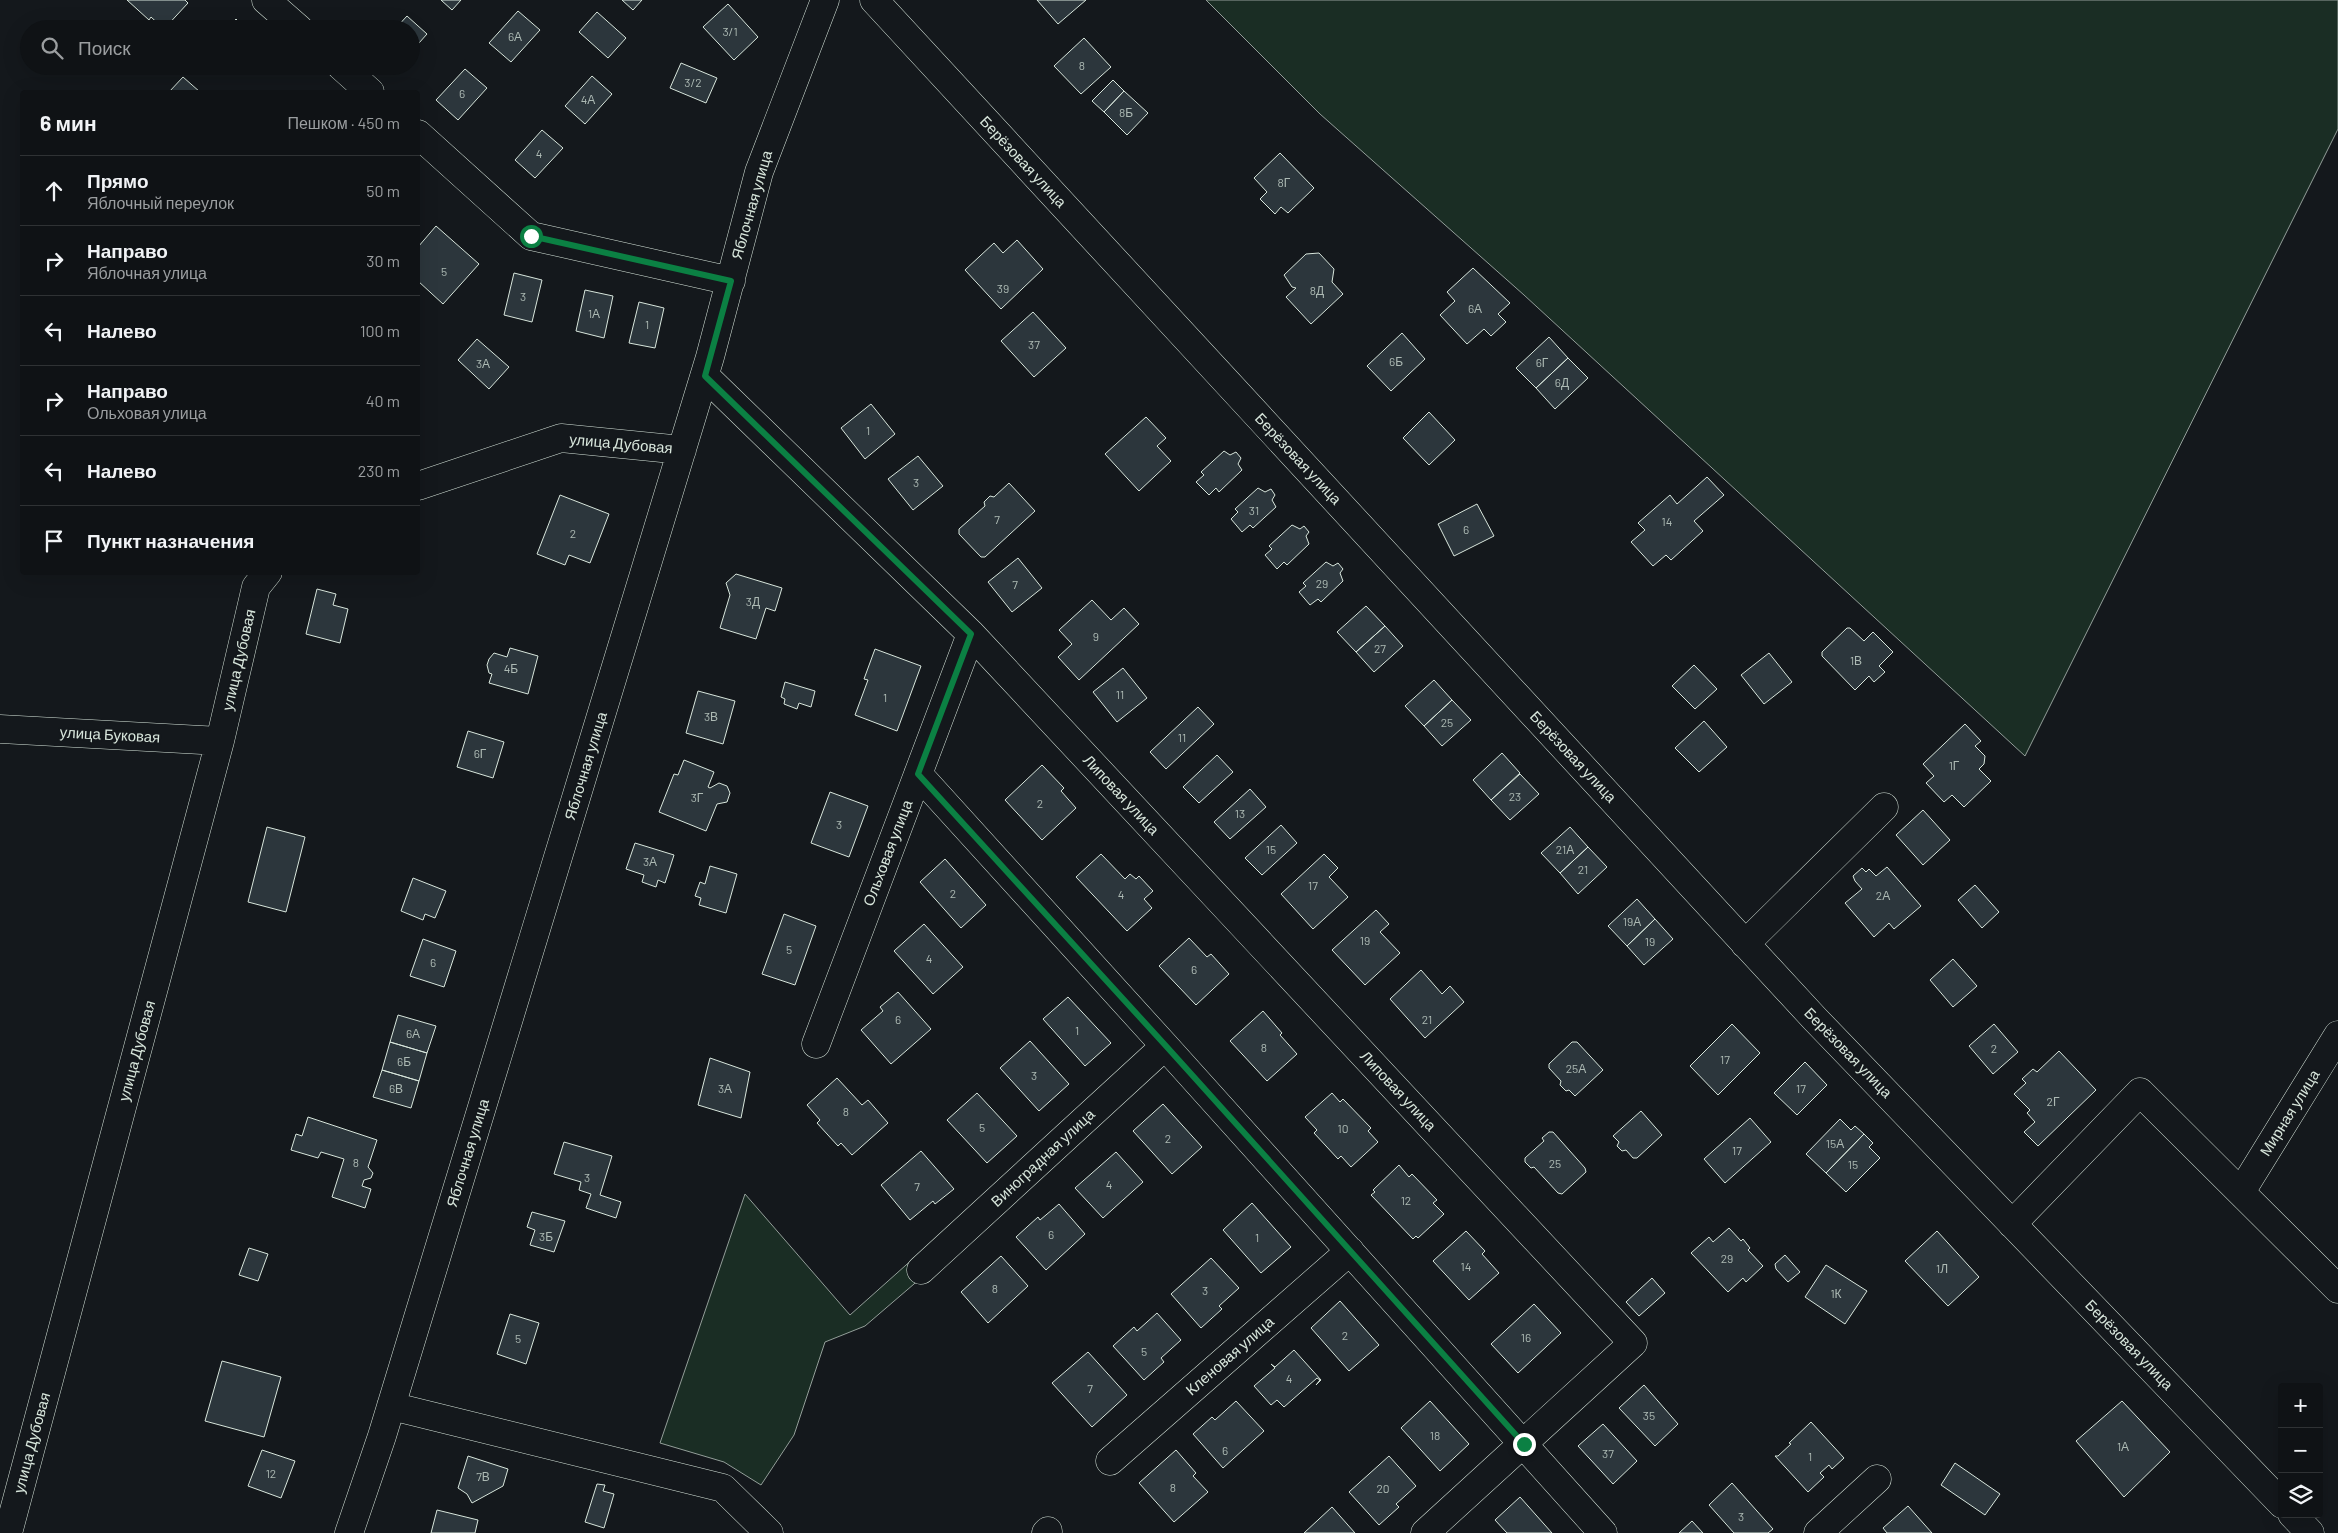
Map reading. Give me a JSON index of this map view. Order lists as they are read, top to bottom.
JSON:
{
  "streets": {
    "street": [
      "Берёзовая улица",
      "Яблочная улица",
      "улица Дубовая",
      "улица Буковая",
      "Липовая улица",
      "Ольховая улица",
      "Мирная улица",
      "Виноградная улица",
      "Кленовая улица"
    ]
  },
  "crossings": [
    ["Яблочная улица", "улица Дубовая"],
    ["улица Дубовая", "улица Буковая"],
    ["Липовая улица", "Ольховая улица"]
  ],
  "house_numbers": [
    "3/1",
    "6А",
    "8",
    "3/2",
    "6",
    "4А",
    "8Б",
    "4",
    "8Г",
    "5",
    "39",
    "8Д",
    "3",
    "6А",
    "1А",
    "1",
    "37",
    "6Б",
    "6Г",
    "3А",
    "6Д",
    "1",
    "3",
    "31",
    "7",
    "14",
    "6",
    "2",
    "29",
    "7",
    "3Д",
    "9",
    "27",
    "1В",
    "4Б",
    "11",
    "1",
    "3В",
    "25",
    "11",
    "6Г",
    "1Г",
    "23",
    "3Г",
    "2",
    "13",
    "3",
    "15",
    "21А",
    "3А",
    "21",
    "17",
    "2",
    "4",
    "2А",
    "19А",
    "19",
    "19",
    "5",
    "4",
    "6",
    "6",
    "6",
    "21",
    "1",
    "6А",
    "8",
    "2",
    "17",
    "6Б",
    "25А",
    "3",
    "6В",
    "3А",
    "17",
    "2Г",
    "8",
    "5",
    "10",
    "2",
    "15А",
    "17",
    "8",
    "25",
    "15",
    "3",
    "4",
    "7",
    "12",
    "6",
    "3Б",
    "1",
    "29",
    "14",
    "1Л",
    "8",
    "3",
    "1К",
    "2",
    "16",
    "5",
    "5",
    "4",
    "7",
    "35",
    "18",
    "1А",
    "6",
    "37",
    "1",
    "12",
    "7В",
    "8",
    "20",
    "3"
  ],
  "page": {
    "search": "Поиск",
    "heading": ["6 мин", "Пешком · 450 m"],
    "list": [
      ["Прямо", "Яблочный переулок", "50 m"],
      ["Направо", "Яблочная улица", "30 m"],
      ["Налево", "100 m"],
      ["Направо", "Ольховая улица", "40 m"],
      ["Налево", "230 m"],
      "Пункт назначения"
    ],
    "map_buttons": ["+", "−"]
  }
}
